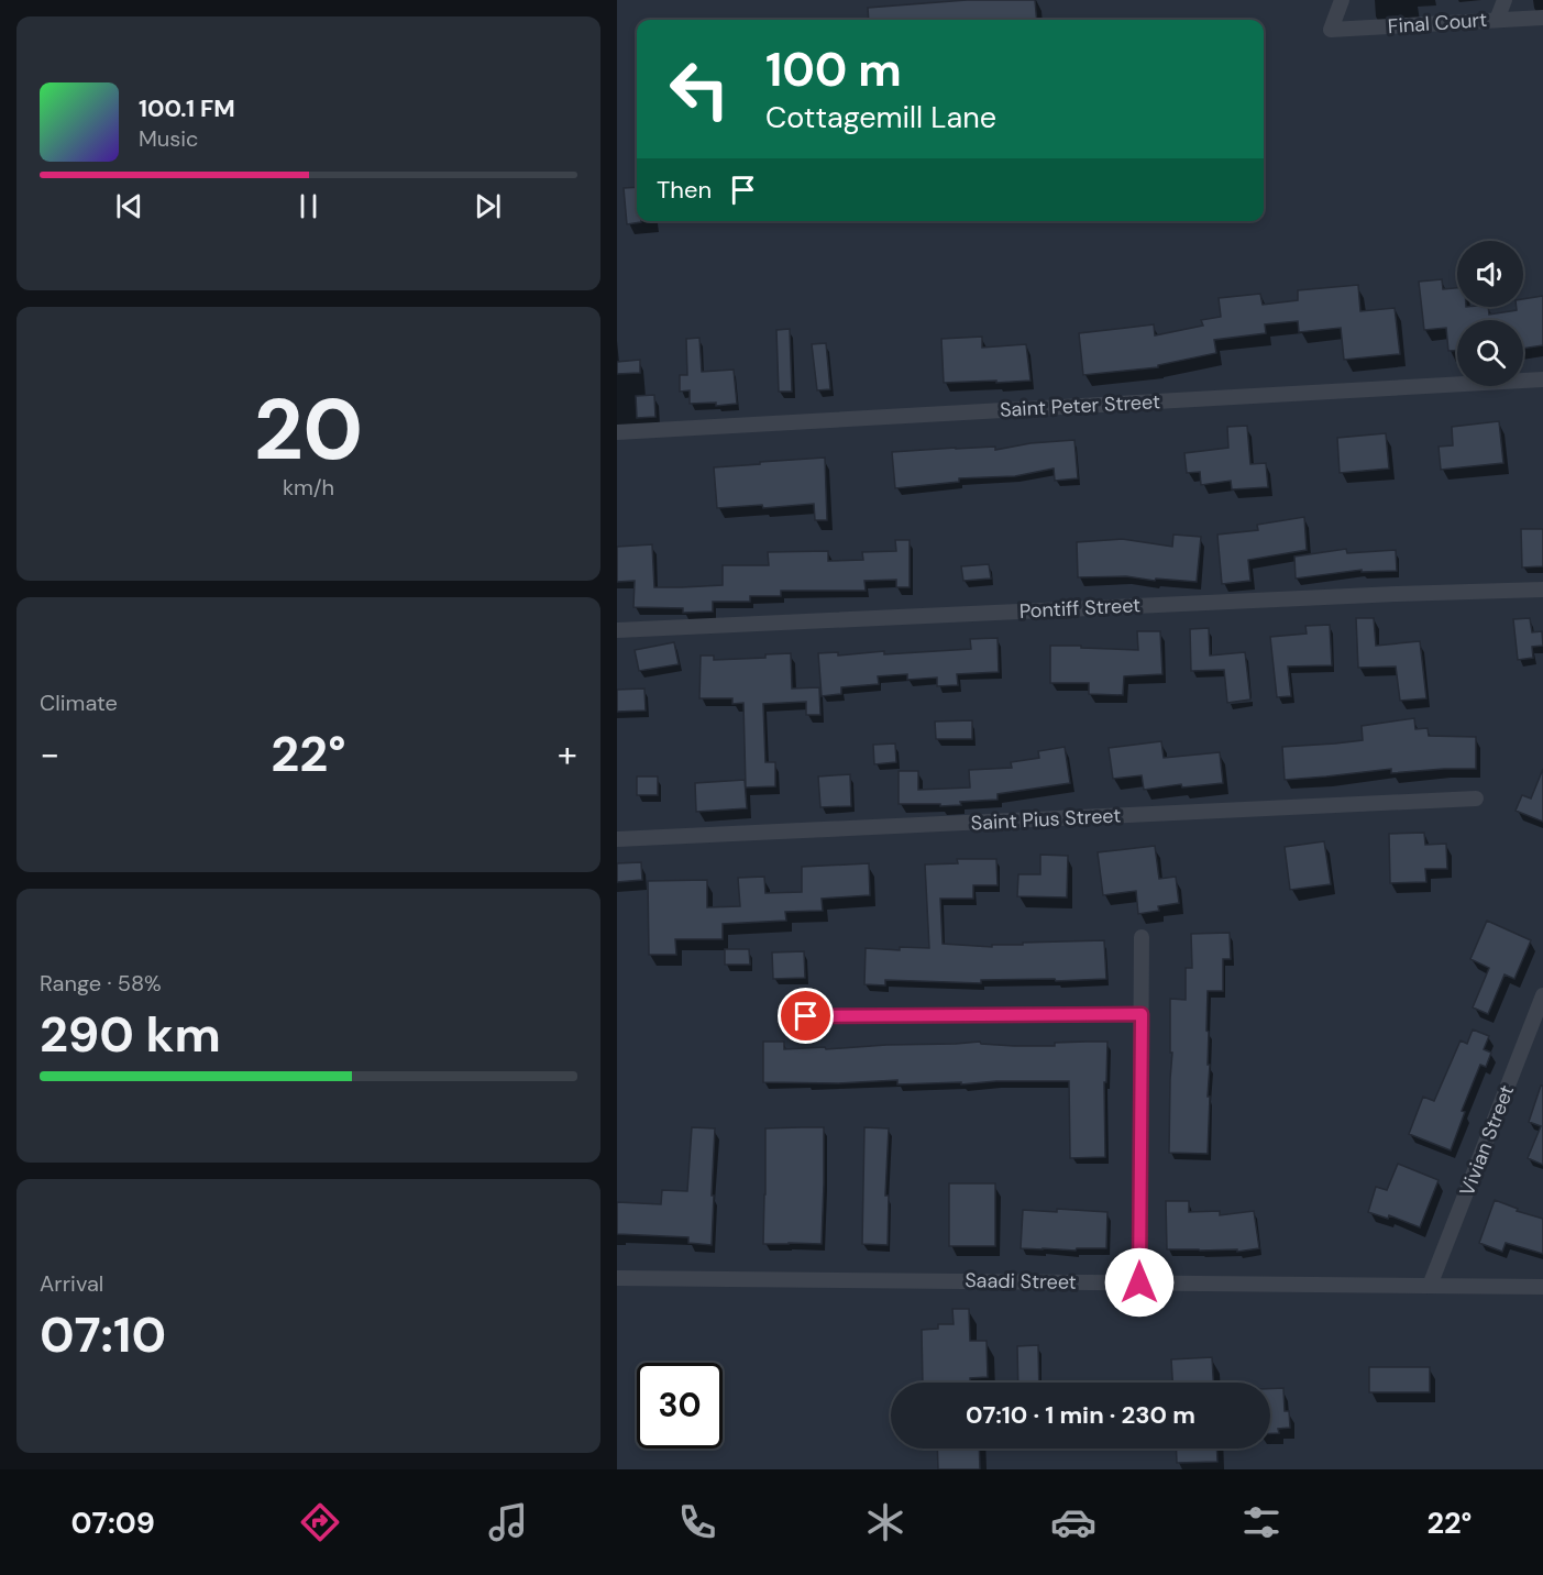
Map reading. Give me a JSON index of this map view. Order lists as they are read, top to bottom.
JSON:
{
  "streets": {
    "street": [
      "Final Court",
      "Saint Peter Street",
      "Pontiff Street",
      "Saint Pius Street",
      "Vivian Street",
      "Saadi Street"
    ]
  },
  "crossings": [
    ["Vivian Street", "Saadi Street"]
  ],
  "page": {
    "turn": ["100 m", "Cottagemill Lane"],
    "song": ["100.1 FM", "Music"],
    "then": "Then",
    "tile": [
      ["20", "km/h"],
      "Climate",
      ["Range · 58%", "290 km"],
      ["Arrival", "07:10"]
    ],
    "heat": ["−", "22°", "+"],
    "limit": "30",
    "trip": "07:10 · 1 min · 230 m",
    "tabs": ["07:09", "22°"]
  }
}
